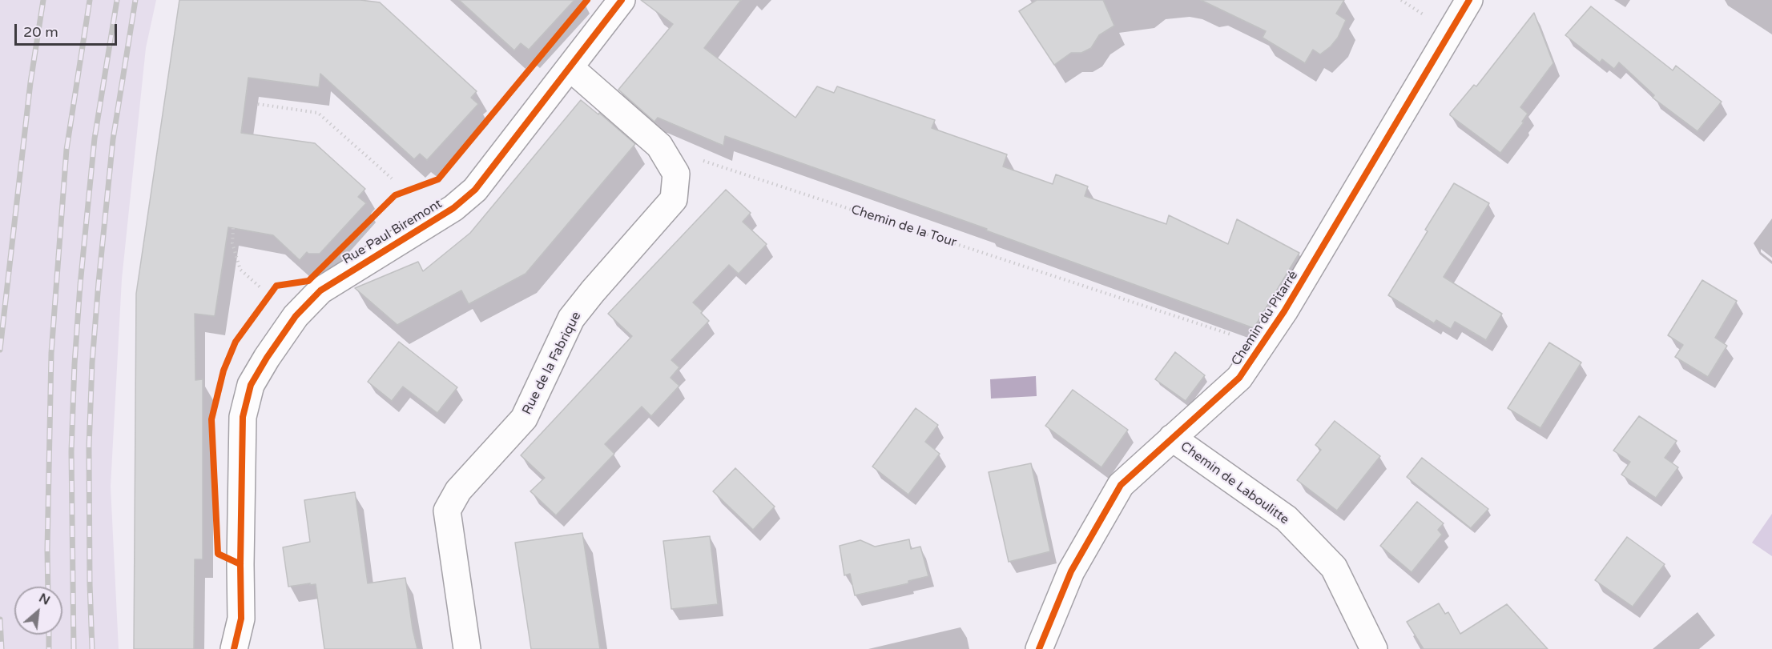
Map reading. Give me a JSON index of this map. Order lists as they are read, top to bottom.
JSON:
{
  "streets": {
    "street": [
      "Rue Paul Biremont",
      "Chemin du Pitarré",
      "Rue de la Fabrique",
      "Chemin de Laboulitte"
    ],
    "path": ["Chemin de la Tour"]
  },
  "crossings": [
    ["Chemin de la Tour", "Chemin du Pitarré"],
    ["Chemin de la Tour", "Rue de la Fabrique"],
    ["Chemin du Pitarré", "Chemin de Laboulitte"]
  ],
  "scale_bar": "20 m",
  "north": "top right"
}
